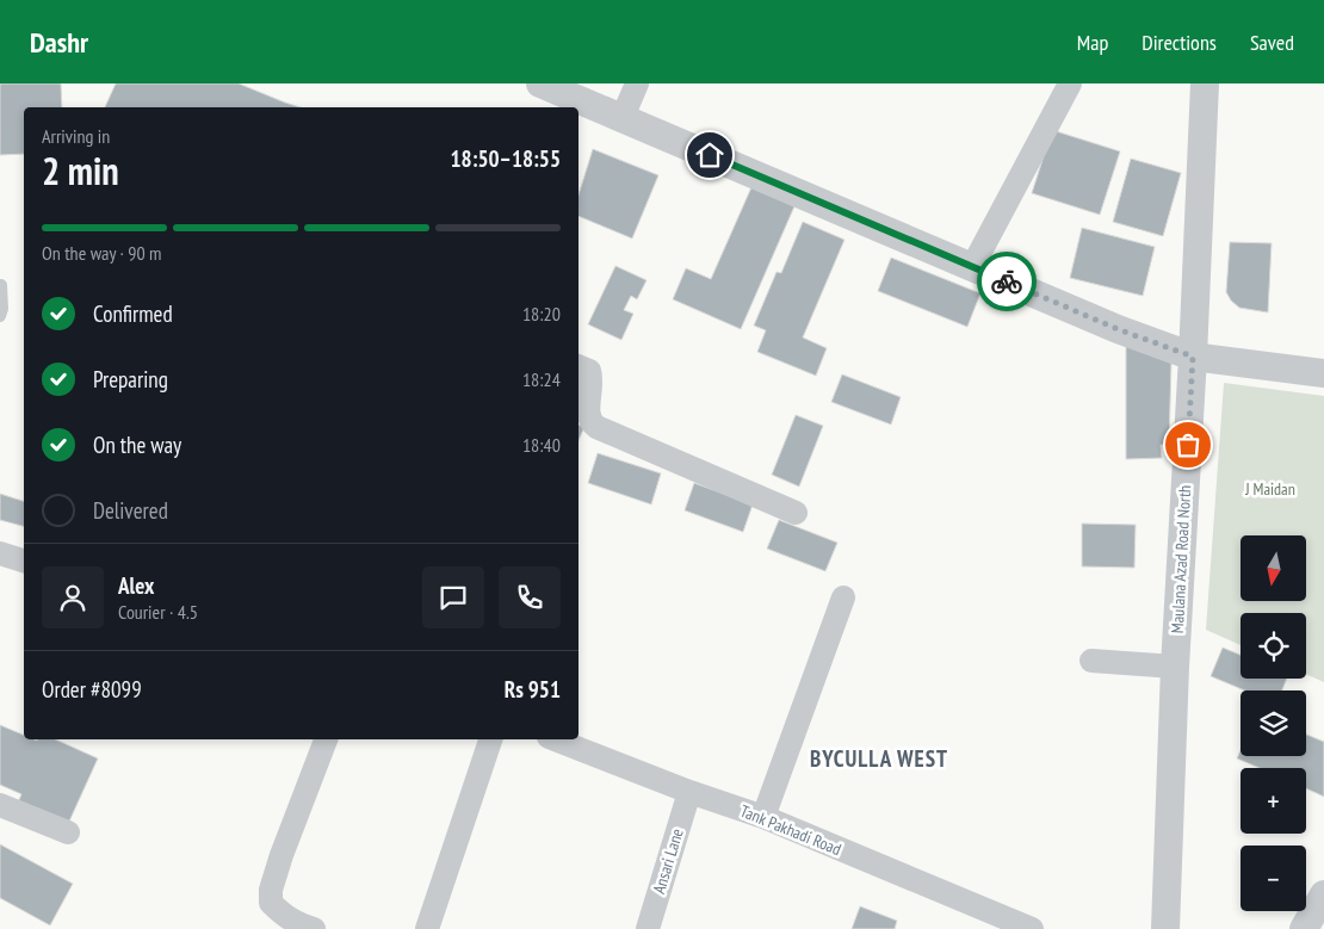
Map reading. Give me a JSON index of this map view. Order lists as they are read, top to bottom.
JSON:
{
  "streets": {
    "street": ["Maulana Azad Road North", "Tank Pakhadi Road", "Ansari Lane"]
  },
  "crossings": [
    ["Tank Pakhadi Road", "Ansari Lane"]
  ],
  "districts": ["BYCULLA WEST"],
  "parks": ["J Maidan"],
  "north": "bottom",
  "page": {
    "header": "Dashr",
    "nav": ["Map", "Directions", "Saved"],
    "heading": ["2 min", "Arriving in", "18:50–18:55"],
    "panel": [
      "Alex",
      "Courier · 4.5",
      "Order #8099",
      "Rs 951"
    ],
    "bar": "On the way · 90 m",
    "list": [
      ["Confirmed", "18:20"],
      ["Preparing", "18:24"],
      ["On the way", "18:40"],
      "Delivered"
    ],
    "map_buttons": ["+", "−"]
  }
}
